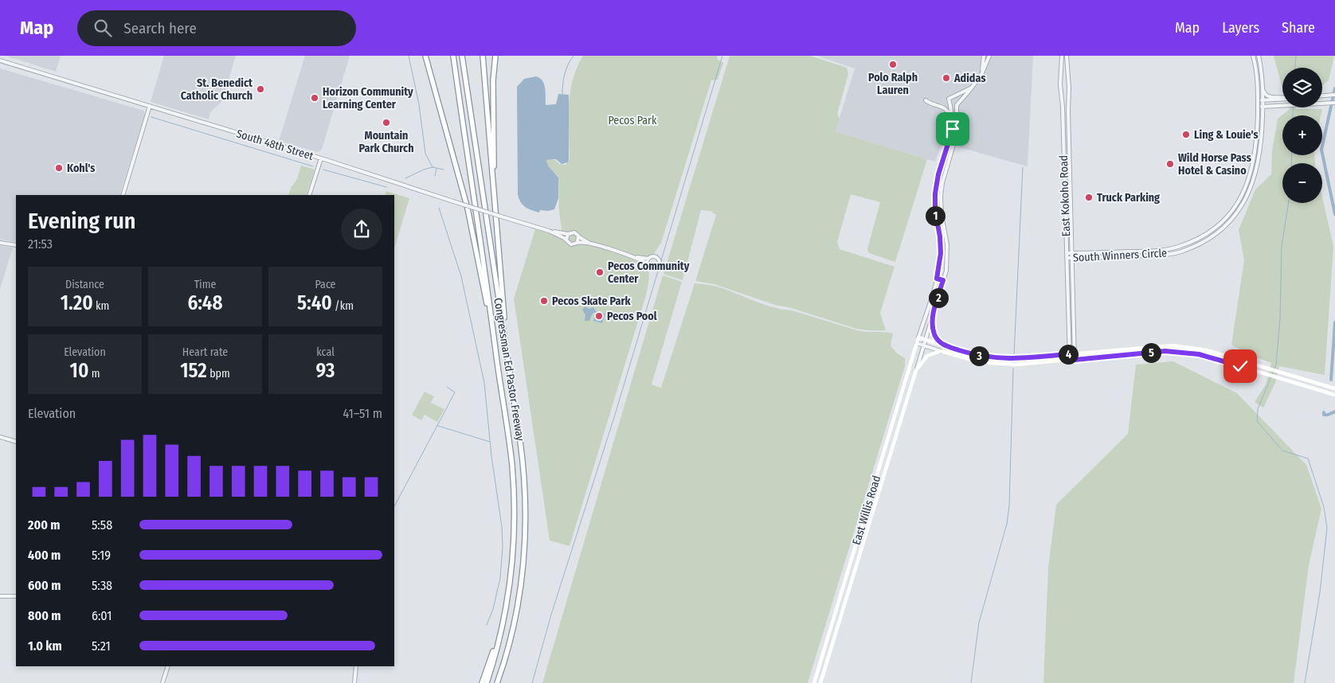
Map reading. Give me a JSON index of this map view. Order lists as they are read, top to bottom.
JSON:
{
  "streets": {
    "highway": ["Congressman Ed Pastor Freeway"],
    "main road": ["East Willis Road"],
    "street": ["South 48th Street", "East Kokoho Road", "South Winners Circle"]
  },
  "crossings": [
    ["East Kokoho Road", "South Winners Circle"]
  ],
  "parks": ["Pecos Park"],
  "places": [
    "Polo Ralph Lauren",
    "Adidas",
    "St. Benedict Catholic Church",
    "Horizon Community Learning Center",
    "Mountain Park Church",
    "Ling & Louie's",
    "Wild Horse Pass Hotel & Casino",
    "Kohl's",
    "Truck Parking",
    "Pecos Community Center",
    "Pecos Skate Park",
    "Pecos Pool"
  ],
  "page": {
    "header": "Map",
    "search": "Search here",
    "nav": ["Map", "Layers", "Share"],
    "map_buttons": ["+", "−"],
    "heading": ["Evening run", "21:53"],
    "pins": [
      "1",
      "2",
      "5",
      "4",
      "3"
    ],
    "stats": [
      ["Distance", "1.20 km"],
      ["Time", "6:48"],
      ["Pace", "5:40 /km"],
      ["Elevation", "10 m"],
      ["Heart rate", "152 bpm"],
      ["kcal", "93"]
    ],
    "chart": ["Elevation", "41–51 m"],
    "list": [
      {
        "name": "200 m",
        "note": "5:58"
      },
      {
        "name": "400 m",
        "note": "5:19"
      },
      {
        "name": "600 m",
        "note": "5:38"
      },
      {
        "name": "800 m",
        "note": "6:01"
      },
      {
        "name": "1.0 km",
        "note": "5:21"
      }
    ]
  }
}
